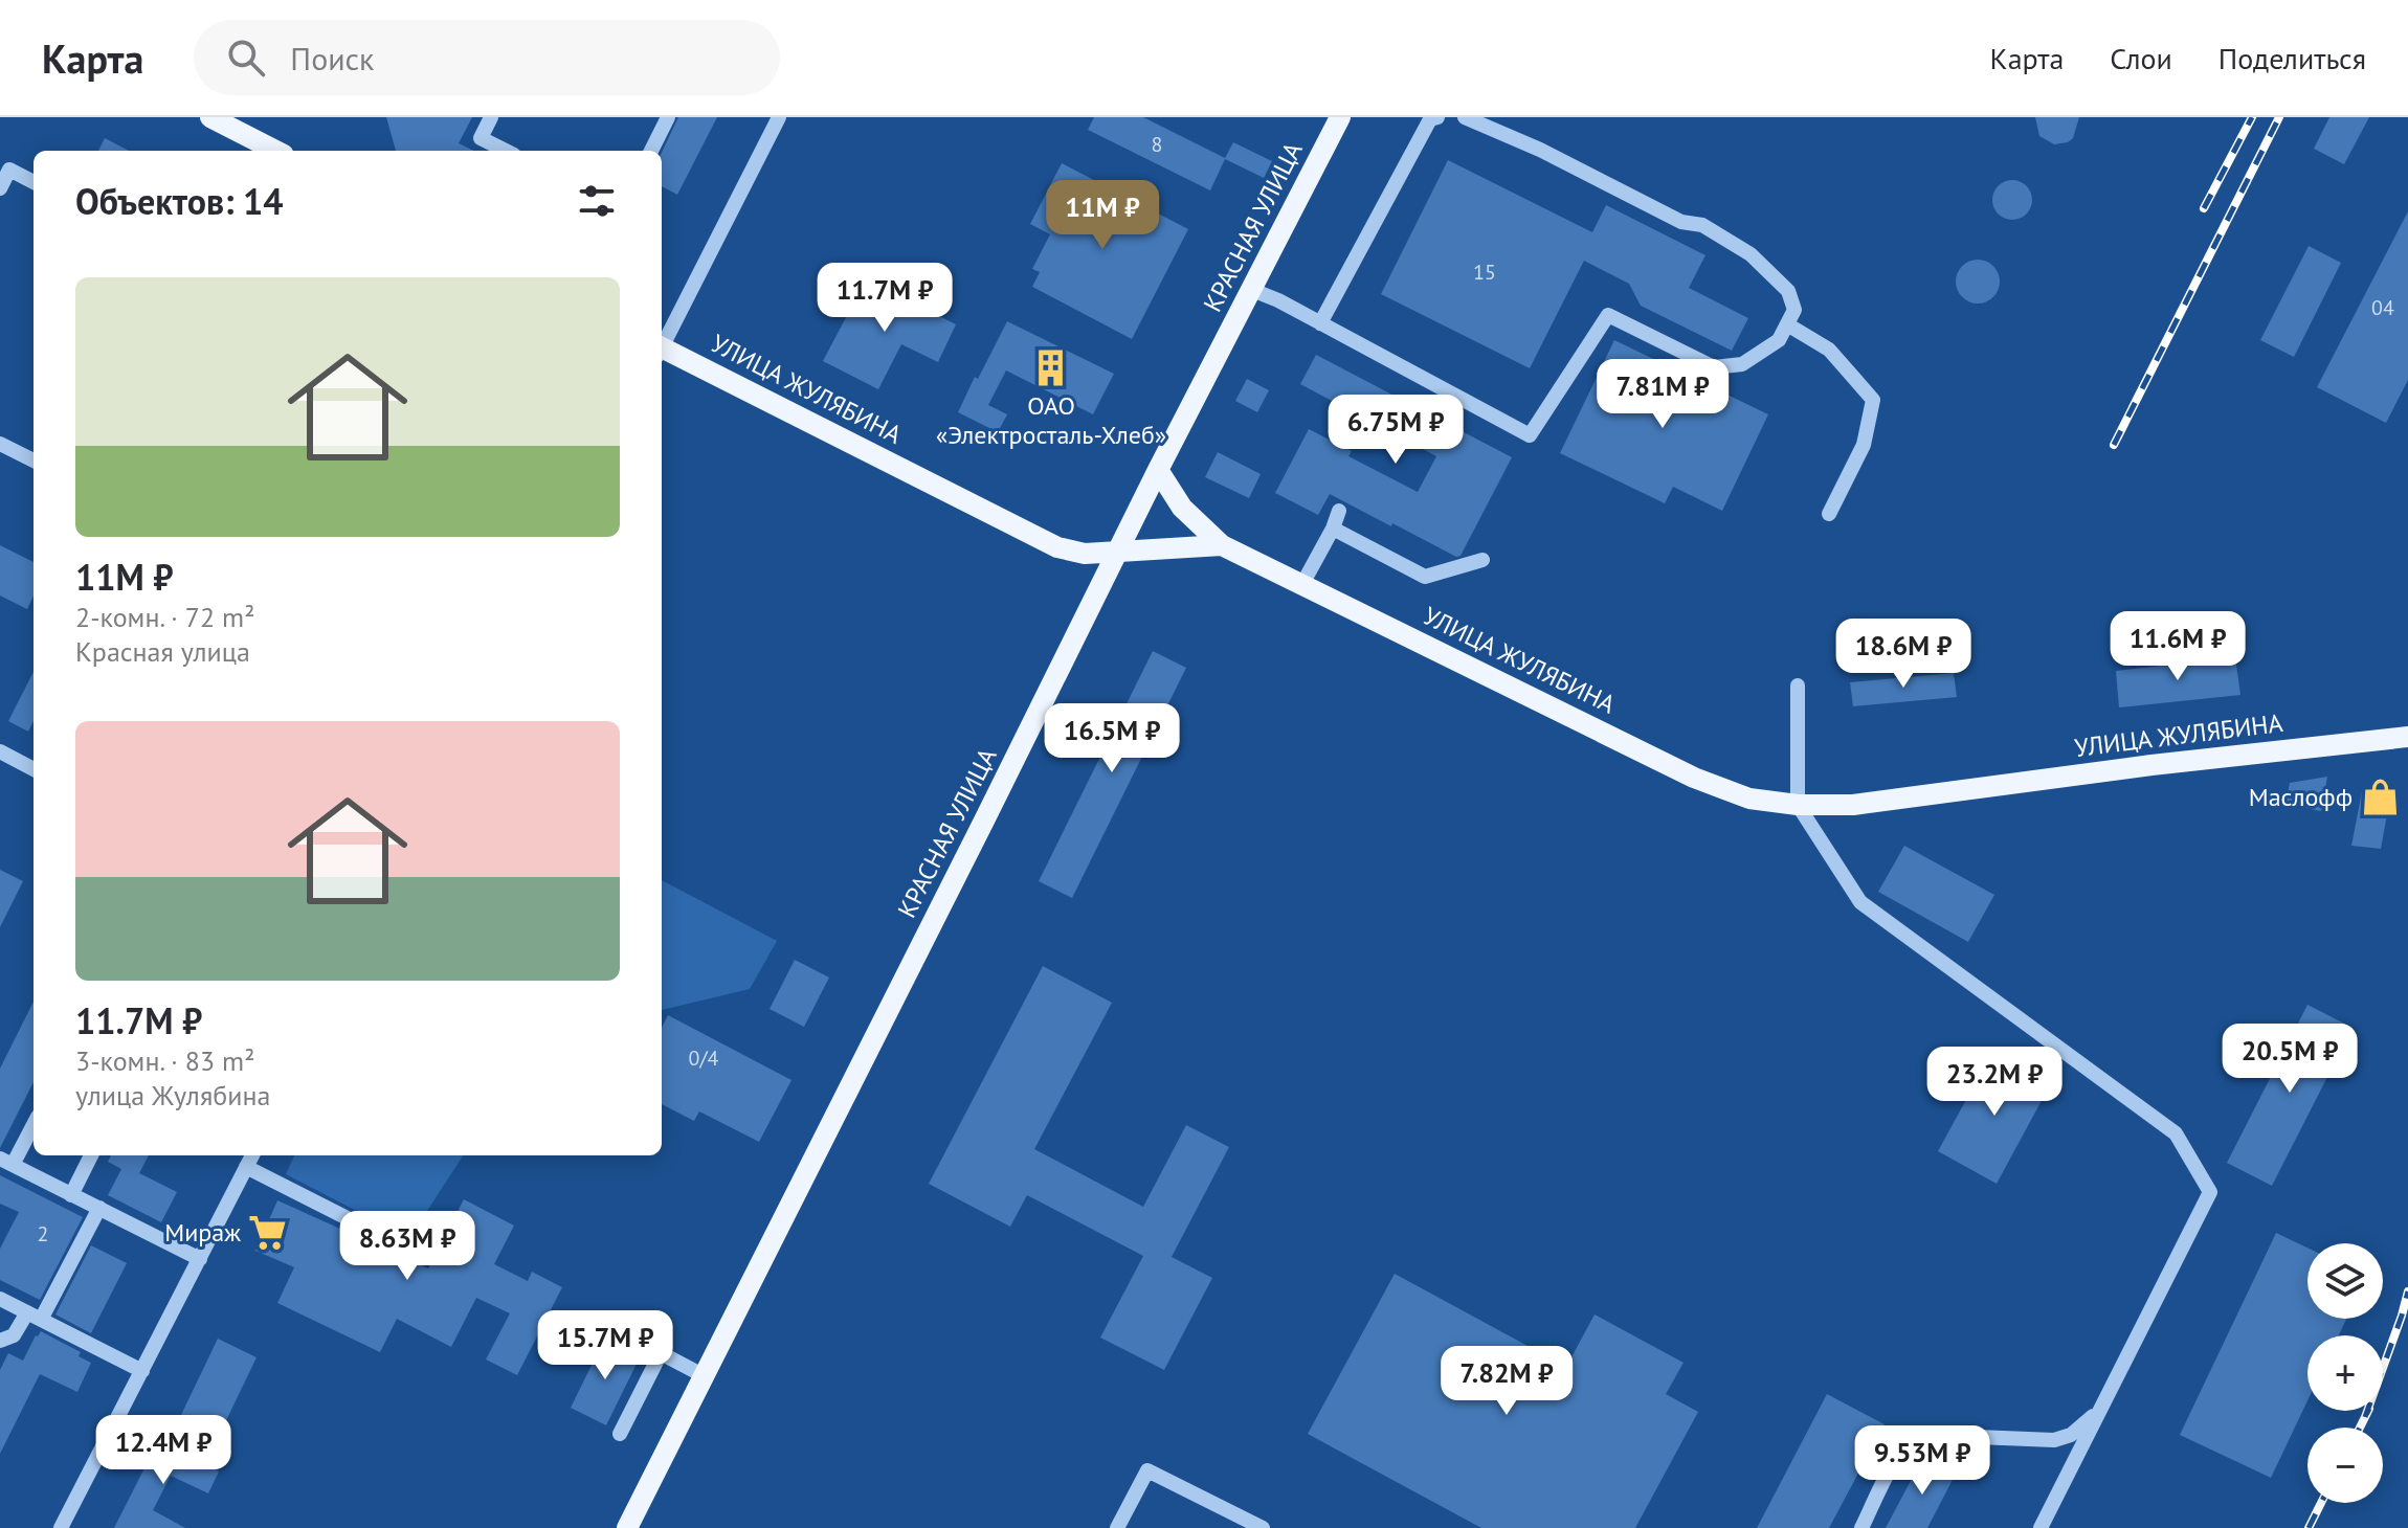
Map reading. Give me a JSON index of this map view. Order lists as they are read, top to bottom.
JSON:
{
  "streets": {
    "main road": ["КРАСНАЯ УЛИЦА", "УЛИЦА ЖУЛЯБИНА"]
  },
  "crossings": [
    ["КРАСНАЯ УЛИЦА", "УЛИЦА ЖУЛЯБИНА"]
  ],
  "places": {
    "building": ["ОАО «Электросталь-Хлеб»"],
    "shop": ["Маслофф"],
    "supermarket": ["Мираж"]
  },
  "house_numbers": [
    "8",
    "15",
    "04",
    "0/4",
    "2"
  ],
  "page": {
    "header": "Карта",
    "search": "Поиск",
    "nav": ["Карта", "Слои", "Поделиться"],
    "heading": "Объектов: 14",
    "price": [
      "11M ₽",
      "11.7M ₽",
      "7.81M ₽",
      "6.75M ₽",
      "11.6M ₽",
      "18.6M ₽",
      "16.5M ₽",
      "20.5M ₽",
      "23.2M ₽",
      "8.63M ₽",
      "15.7M ₽",
      "7.82M ₽",
      "12.4M ₽",
      "9.53M ₽"
    ],
    "list": [
      {
        "name": "11M ₽",
        "note": "2-комн. · 72 m² · Красная улица"
      },
      {
        "name": "11.7M ₽",
        "note": "3-комн. · 83 m² · улица Жулябина"
      }
    ],
    "map_buttons": ["+", "−"]
  }
}
